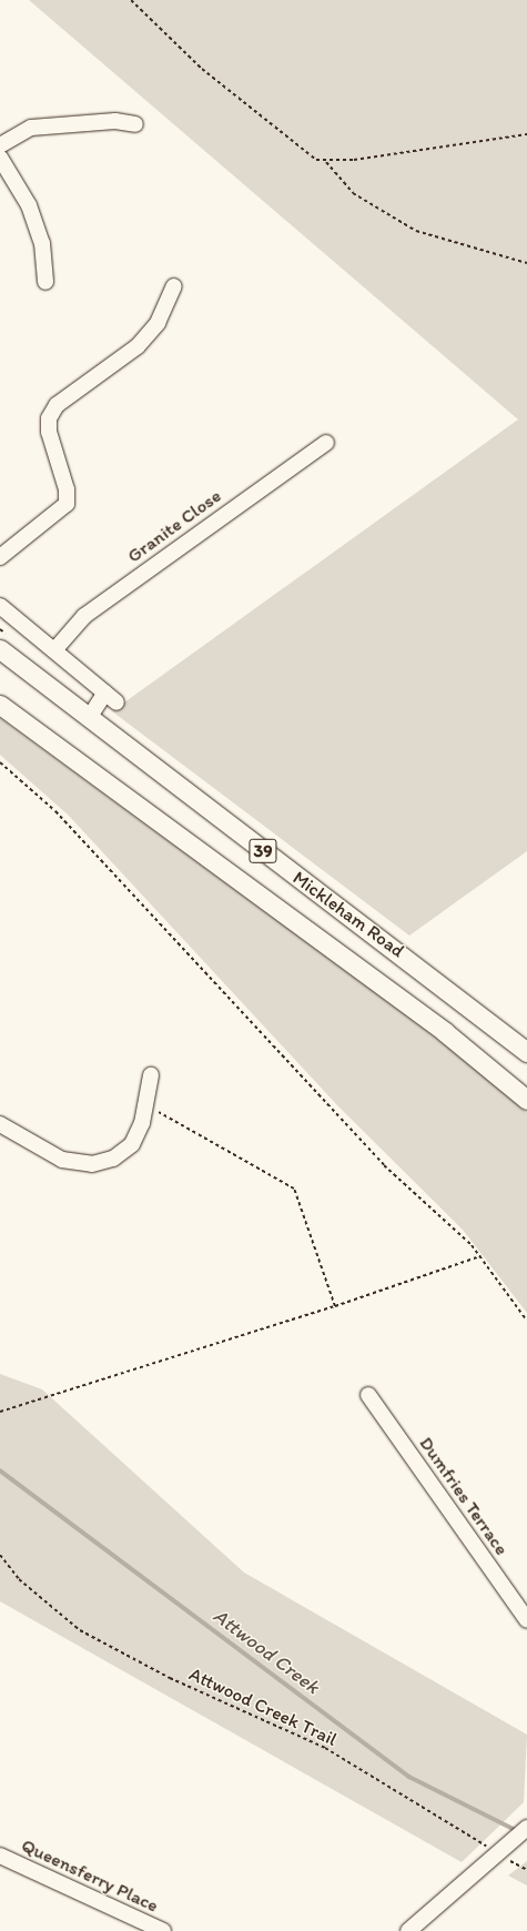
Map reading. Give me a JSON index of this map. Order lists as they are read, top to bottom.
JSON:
{
  "streets": {
    "main road": ["39", "Mickleham Road"],
    "street": ["Granite Close", "Dumfries Terrace", "Queensferry Place"],
    "path": ["Attwood Creek Trail"]
  },
  "water": ["Attwood Creek"]
}
